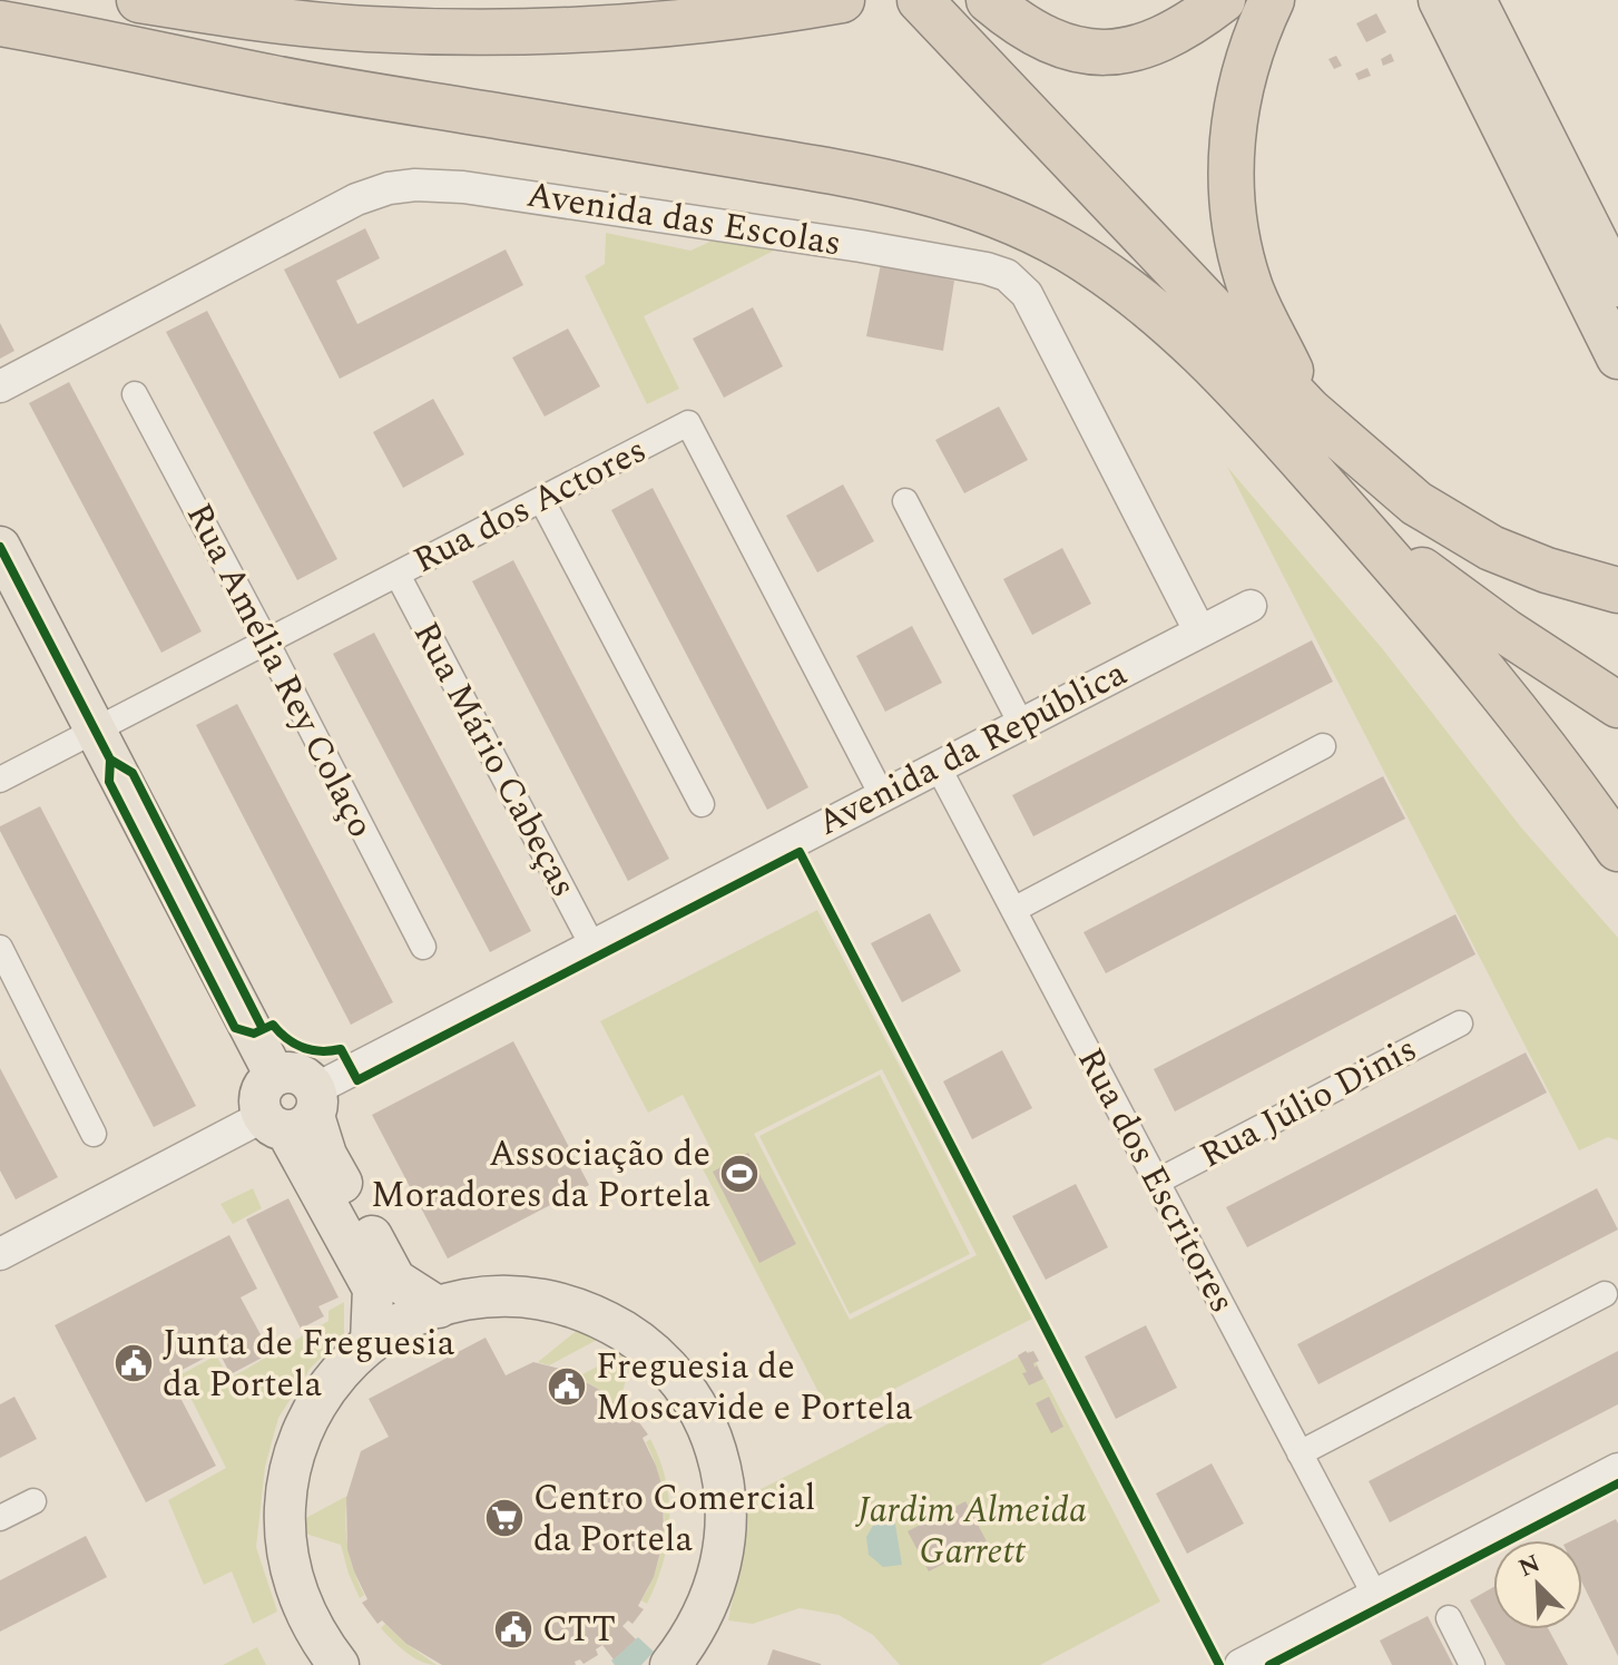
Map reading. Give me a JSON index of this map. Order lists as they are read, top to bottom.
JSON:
{
  "streets": {
    "street": [
      "Avenida das Escolas",
      "Rua dos Actores",
      "Rua Amélia Rey Colaço",
      "Avenida da República",
      "Rua Mário Cabeças",
      "Rua Júlio Dinis",
      "Rua dos Escritores"
    ]
  },
  "crossings": [
    ["Avenida das Escolas", "Avenida da República"],
    ["Rua dos Actores", "Rua Amélia Rey Colaço"],
    ["Rua dos Actores", "Avenida da República"],
    ["Rua dos Actores", "Rua Mário Cabeças"],
    ["Avenida da República", "Rua Mário Cabeças"],
    ["Avenida da República", "Rua dos Escritores"],
    ["Rua Júlio Dinis", "Rua dos Escritores"]
  ],
  "parks": ["Jardim Almeida Garrett"],
  "places": {
    "sports": ["Associação de Moradores da Portela"],
    "public building": ["Junta de Freguesia da Portela", "Freguesia de Moscavide e Portela", "CTT"],
    "supermarket": ["Centro Comercial da Portela"]
  },
  "north": "top left"
}
